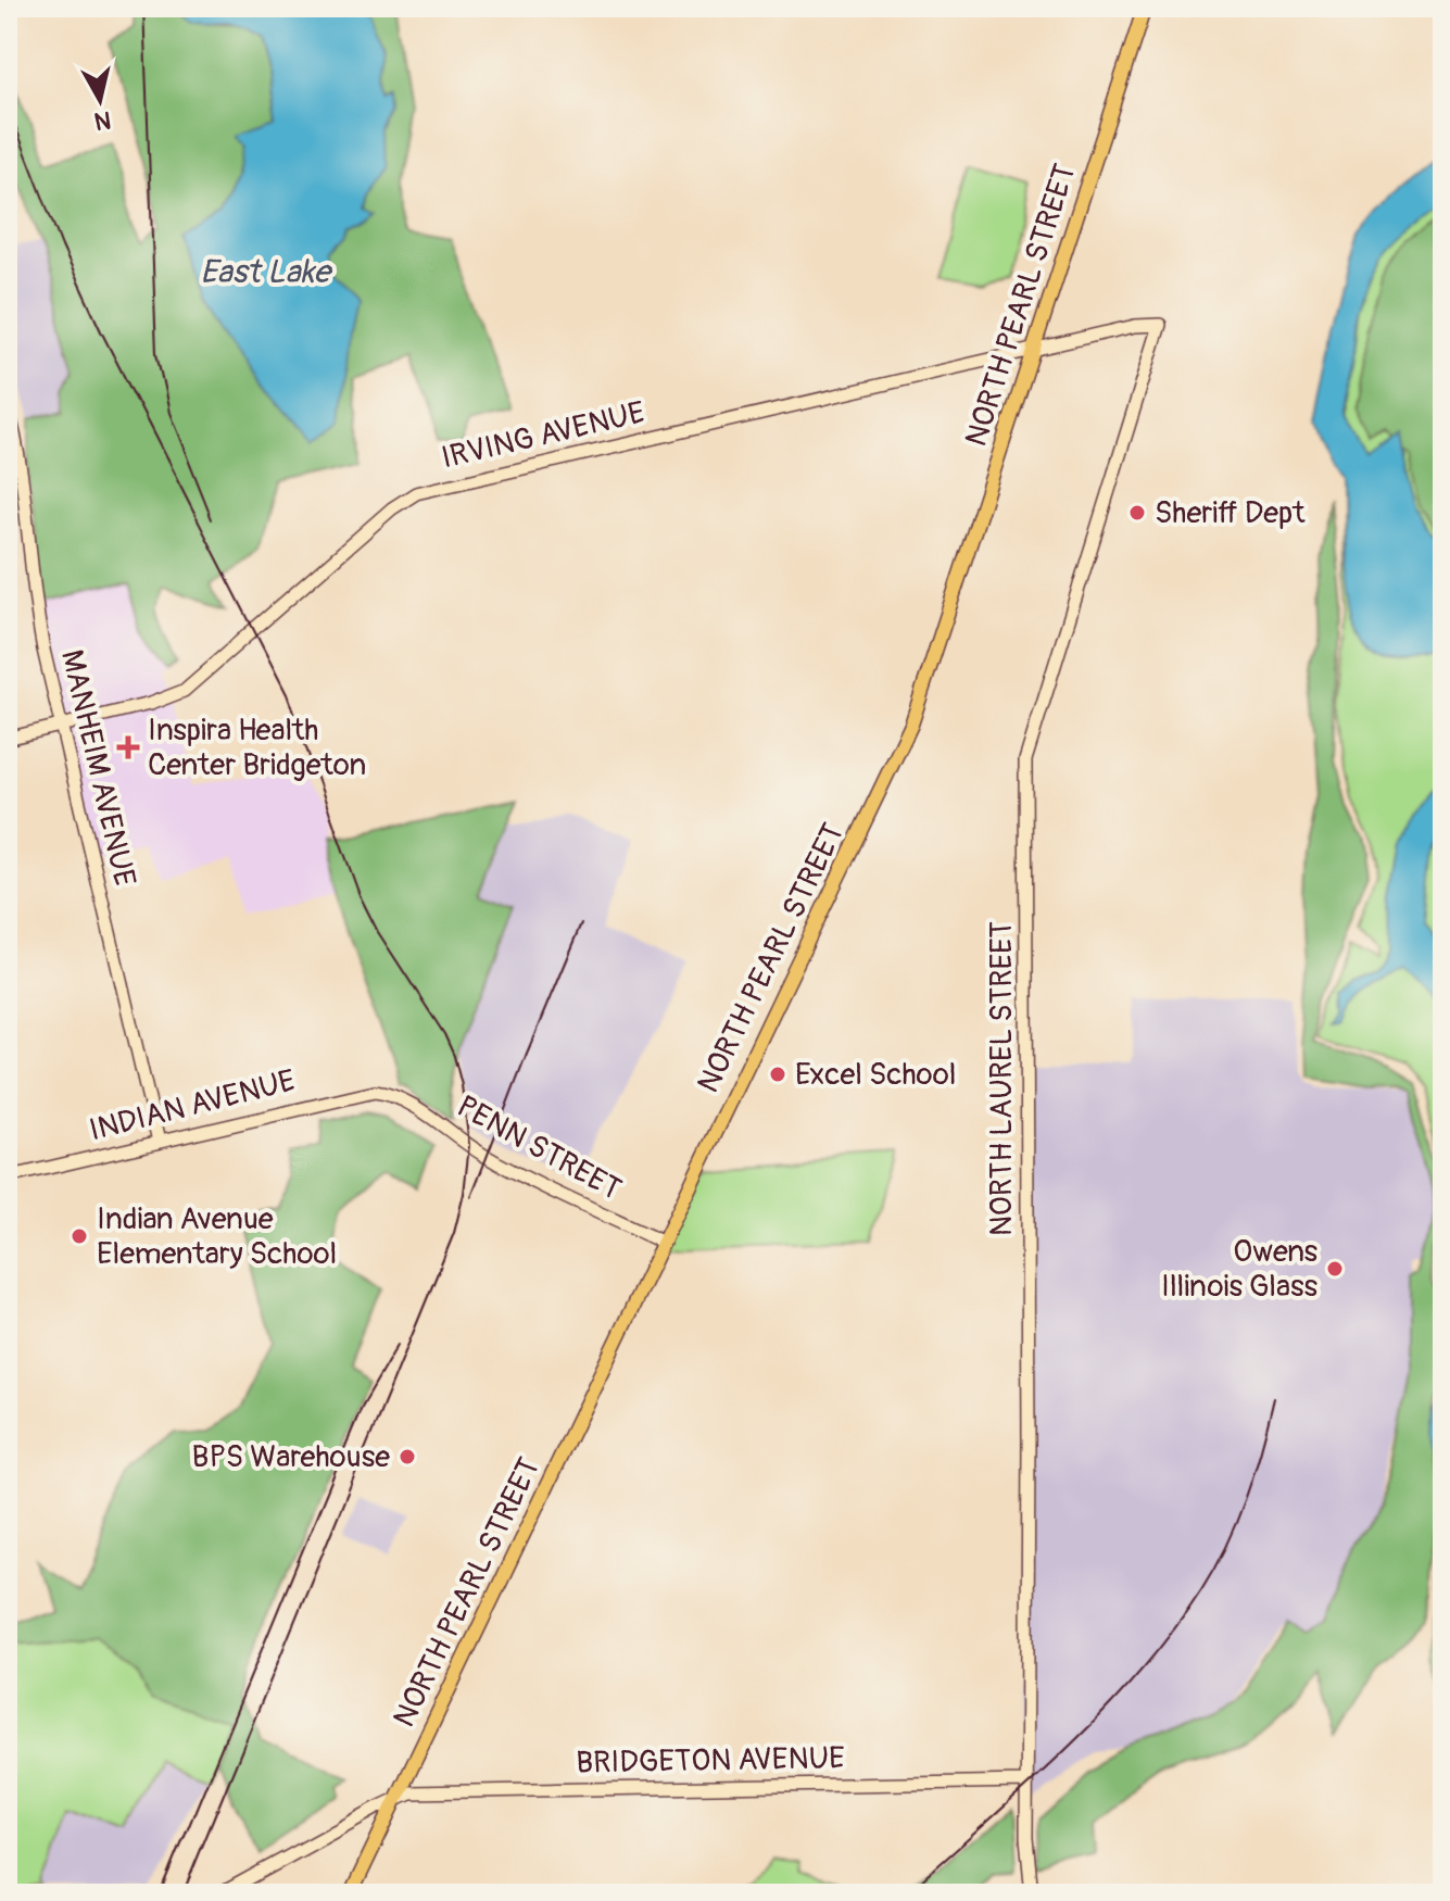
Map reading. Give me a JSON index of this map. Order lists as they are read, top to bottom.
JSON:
{
  "streets": {
    "main road": ["NORTH PEARL STREET"],
    "street": [
      "IRVING AVENUE",
      "MANHEIM AVENUE",
      "NORTH LAUREL STREET",
      "INDIAN AVENUE",
      "PENN STREET",
      "BRIDGETON AVENUE"
    ]
  },
  "crossings": [
    ["NORTH PEARL STREET", "IRVING AVENUE"],
    ["NORTH PEARL STREET", "PENN STREET"],
    ["NORTH PEARL STREET", "BRIDGETON AVENUE"],
    ["IRVING AVENUE", "MANHEIM AVENUE"],
    ["IRVING AVENUE", "NORTH LAUREL STREET"],
    ["MANHEIM AVENUE", "INDIAN AVENUE"],
    ["NORTH LAUREL STREET", "BRIDGETON AVENUE"],
    ["INDIAN AVENUE", "PENN STREET"]
  ],
  "water": ["East Lake"],
  "places": {
    "other": [
      "Sheriff Dept",
      "Excel School",
      "Indian Avenue Elementary School",
      "Owens Illinois Glass",
      "BPS Warehouse"
    ],
    "health": ["Inspira Health Center Bridgeton"]
  },
  "north": "bottom"
}
